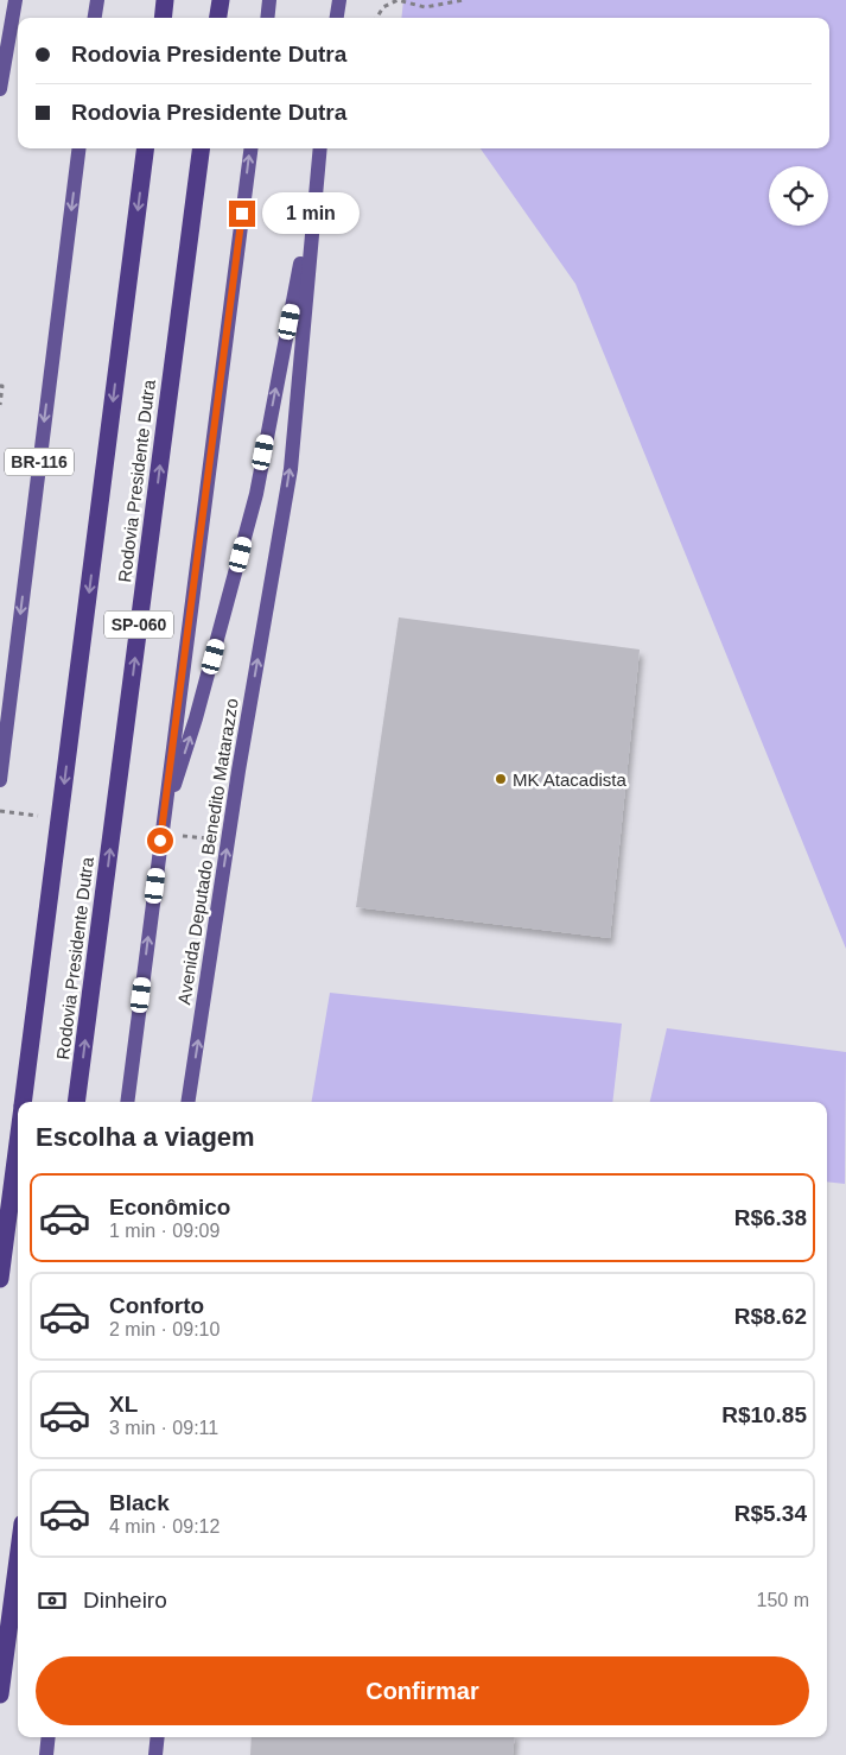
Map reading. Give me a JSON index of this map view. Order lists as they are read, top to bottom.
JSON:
{
  "streets": {
    "highway": ["Rodovia Presidente Dutra", "SP-060"],
    "main road": ["BR-116", "Avenida Deputado Benedito Matarazzo"]
  },
  "places": ["MK Atacadista"],
  "page": {
    "banner": ["Rodovia Presidente Dutra", "Rodovia Presidente Dutra"],
    "bubble": "1 min",
    "heading": "Escolha a viagem",
    "list": [
      {
        "name": "Econômico",
        "note": "1 min · 09:09",
        "value": "R$6.38"
      },
      {
        "name": "Conforto",
        "note": "2 min · 09:10",
        "value": "R$8.62"
      },
      {
        "name": "XL",
        "note": "3 min · 09:11",
        "value": "R$10.85"
      },
      {
        "name": "Black",
        "note": "4 min · 09:12",
        "value": "R$5.34"
      }
    ],
    "pay": ["Dinheiro", "150 m"],
    "buttons": "Confirmar"
  }
}
